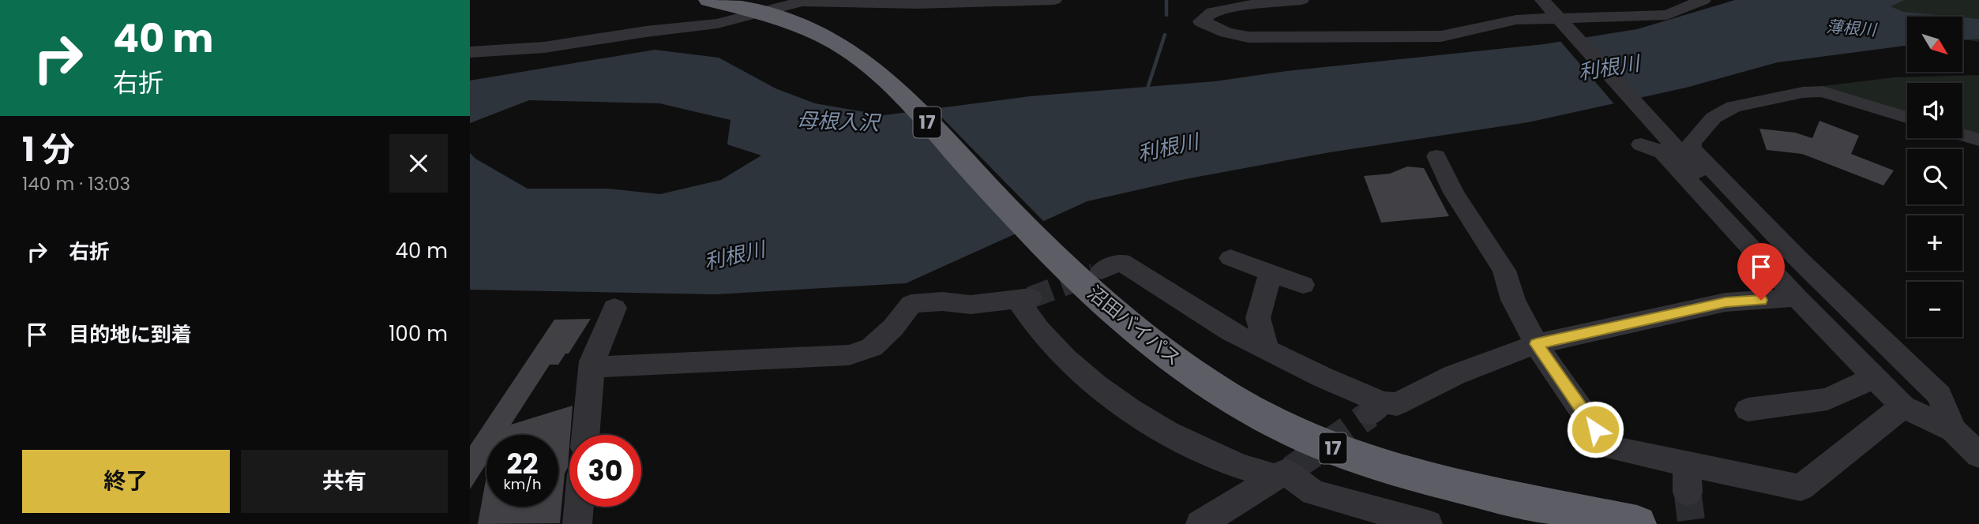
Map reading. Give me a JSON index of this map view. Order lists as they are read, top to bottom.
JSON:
{
  "streets": {
    "highway": ["17", "沼田バイパス"]
  },
  "water": ["薄根川", "利根川", "母根入沢"],
  "north": "bottom right",
  "page": {
    "turn": ["40 m", "右折"],
    "map_buttons": ["+", "−"],
    "heading": ["1 分", "140 m · 13:03"],
    "list": [
      {
        "name": "右折",
        "value": "40 m"
      },
      {
        "name": "目的地に到着",
        "value": "100 m"
      }
    ],
    "speed": "22 km/h",
    "limit": "30",
    "buttons": ["終了", "共有"]
  }
}
